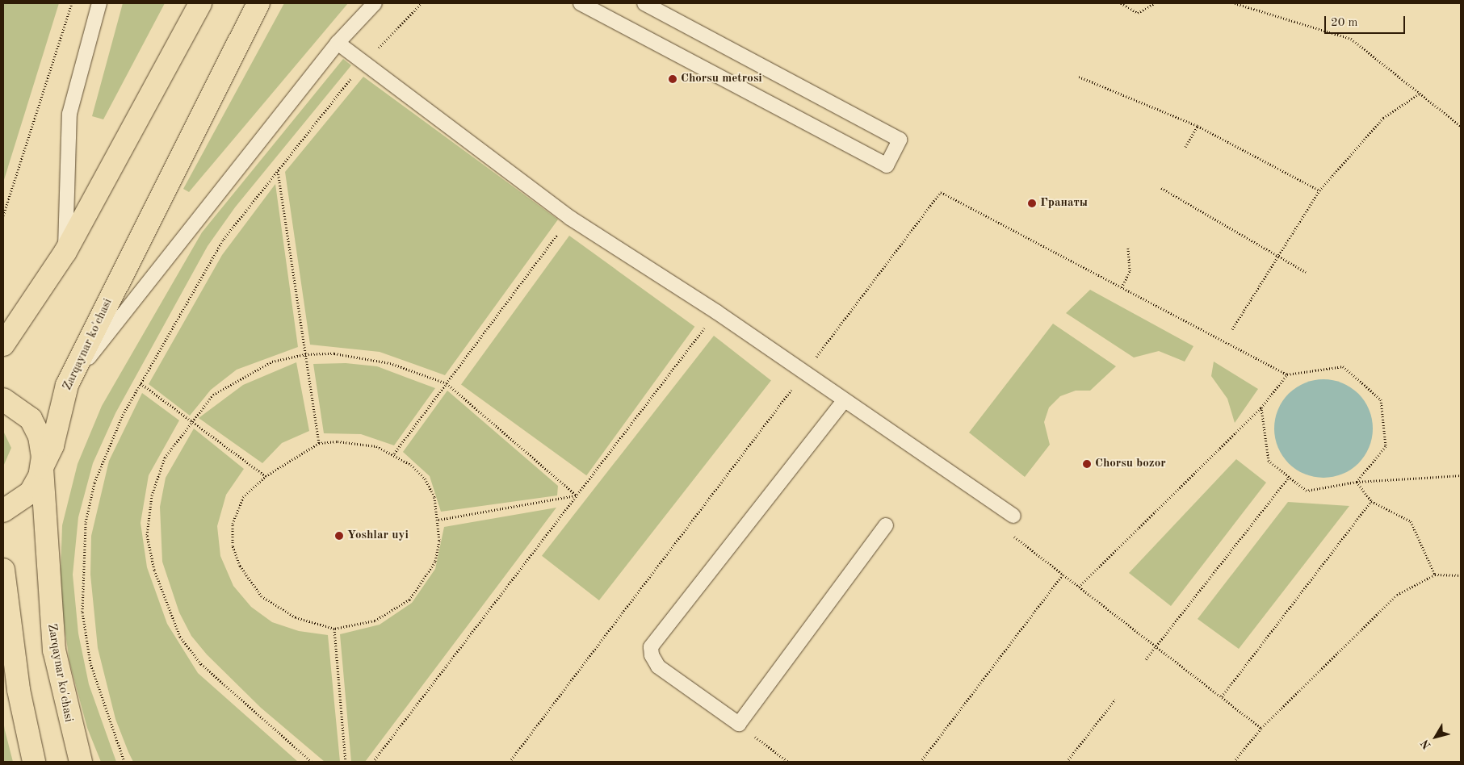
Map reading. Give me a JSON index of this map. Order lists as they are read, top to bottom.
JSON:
{
  "streets": {
    "main road": ["Zarqaynar ko'chasi"]
  },
  "places": [
    "Chorsu metrosi",
    "Гранаты",
    "Chorsu bozor",
    "Yoshlar uyi"
  ],
  "scale_bar": "20 m",
  "north": "bottom left"
}
